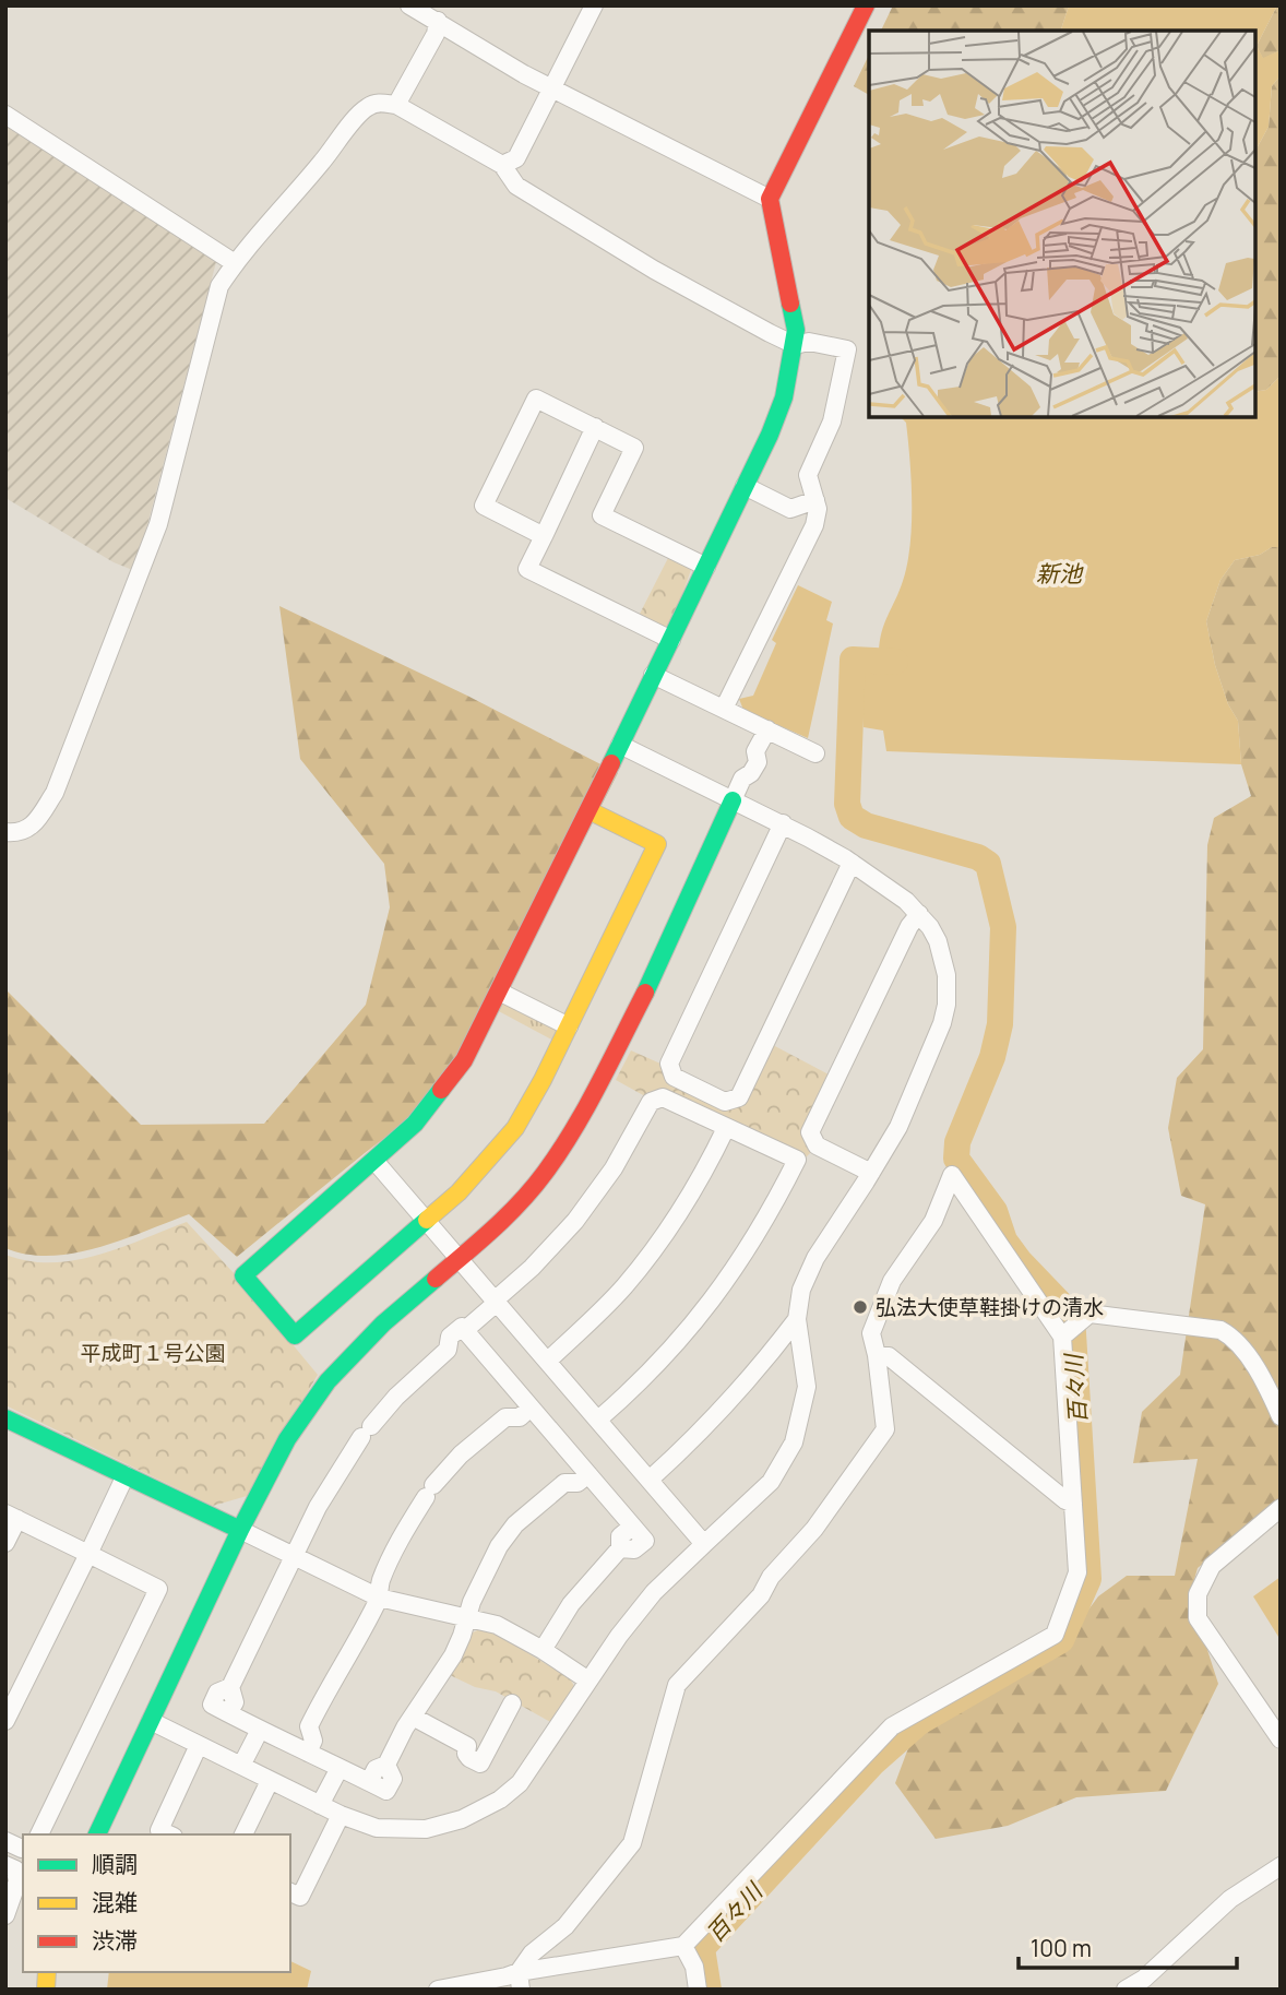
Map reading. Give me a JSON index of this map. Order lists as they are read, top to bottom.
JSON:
{
  "water": ["新池", "百々川"],
  "parks": ["平成町１号公園"],
  "places": ["弘法大使草鞋掛けの清水"],
  "legend": ["順調", "混雑", "渋滞"],
  "scale_bar": "100 m"
}
